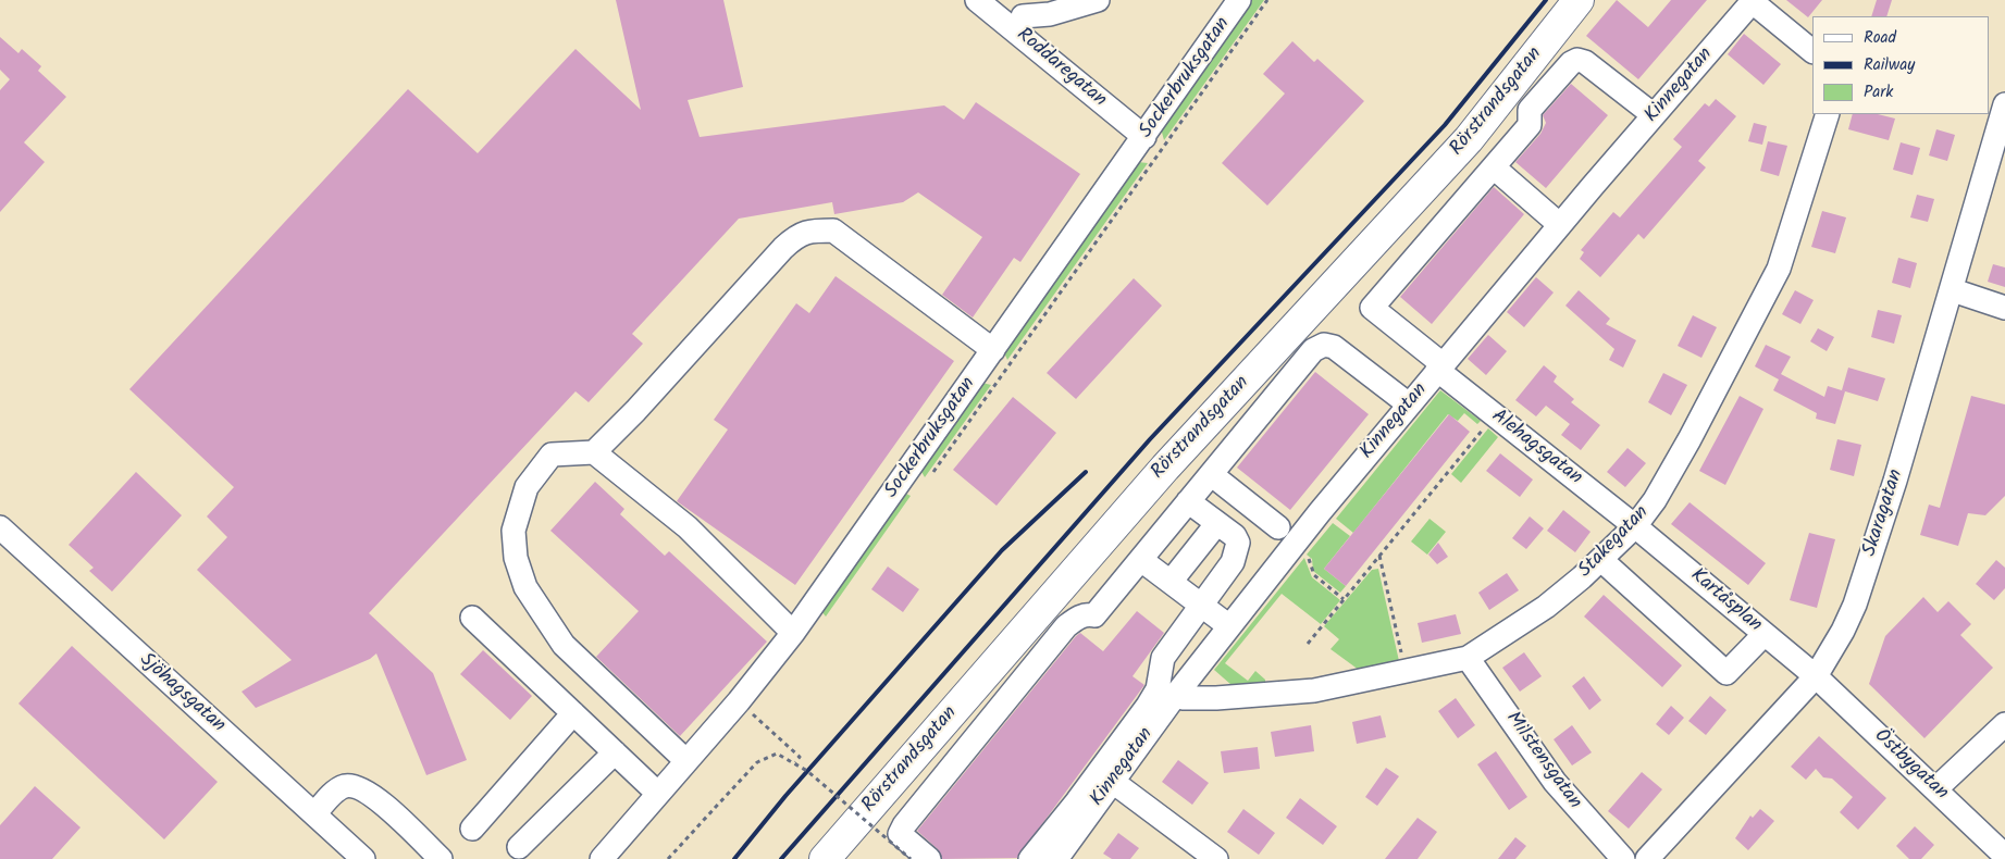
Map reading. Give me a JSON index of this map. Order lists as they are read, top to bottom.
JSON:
{
  "streets": {
    "main road": ["Rörstrandsgatan"],
    "street": [
      "Roddaregatan",
      "Sockerbruksgatan",
      "Kinnegatan",
      "Alehagsgatan",
      "Skaragatan",
      "Stakegatan",
      "Kartåsplan",
      "Sjöhagsgatan",
      "Milstensgatan",
      "Östbygatan"
    ]
  },
  "crossings": [
    ["Roddaregatan", "Sockerbruksgatan"],
    ["Kinnegatan", "Alehagsgatan"],
    ["Kinnegatan", "Stakegatan"],
    ["Alehagsgatan", "Stakegatan"],
    ["Alehagsgatan", "Kartåsplan"],
    ["Skaragatan", "Kartåsplan"],
    ["Skaragatan", "Östbygatan"],
    ["Stakegatan", "Kartåsplan"],
    ["Stakegatan", "Milstensgatan"],
    ["Kartåsplan", "Östbygatan"]
  ],
  "legend": ["Road", "Railway", "Park"]
}
